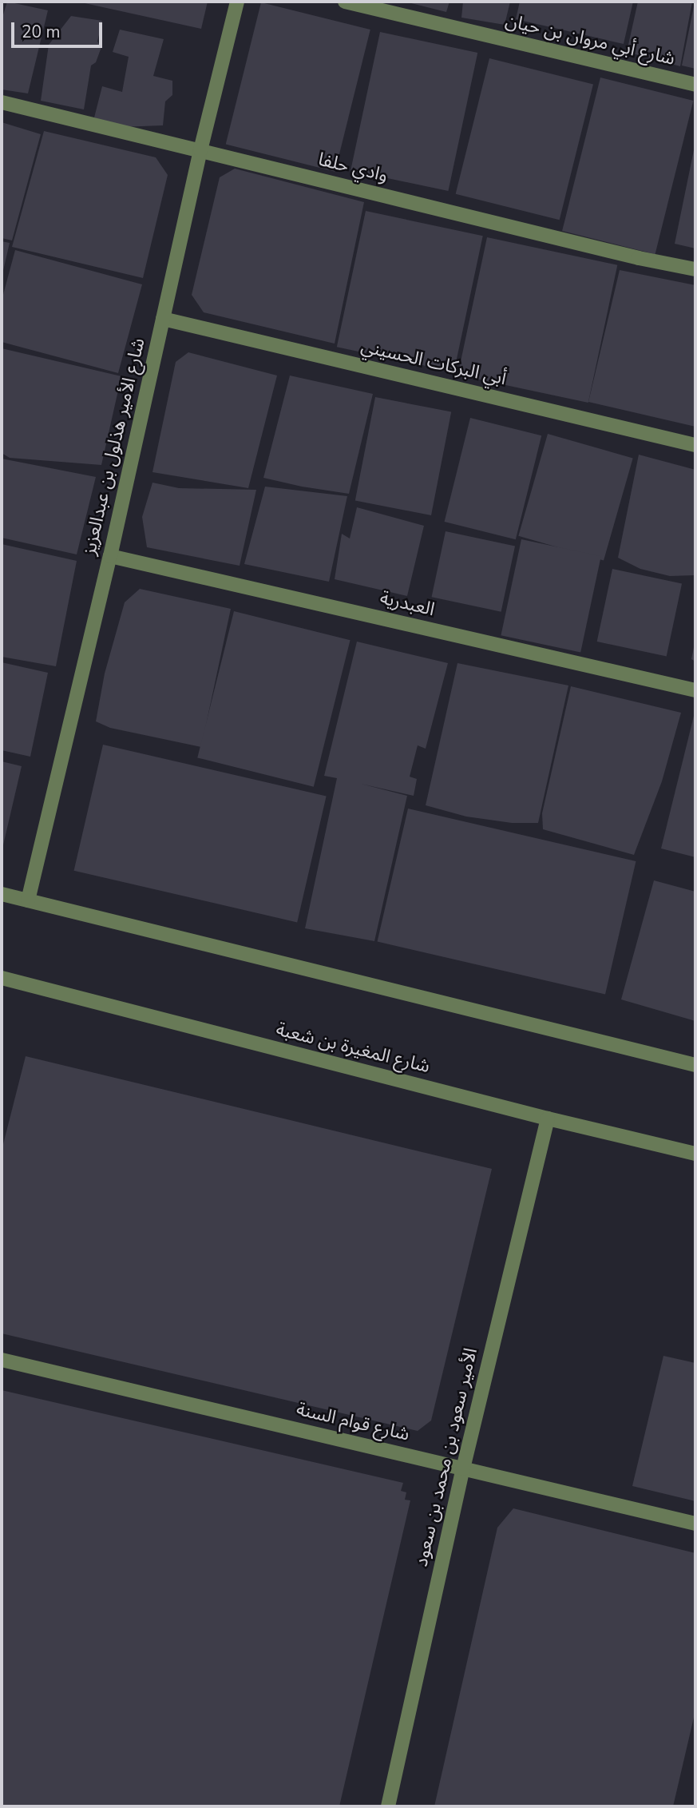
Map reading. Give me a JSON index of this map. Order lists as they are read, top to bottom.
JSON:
{
  "streets": {
    "street": [
      "شارع أبي مروان بن حيان",
      "وادي حلفا",
      "أبي البركات الحسيني",
      "شارع الأمير هذلول بن عبدالعزيز",
      "العبدرية",
      "شارع المغيرة بن شعبة",
      "شارع قوام السنة",
      "الأمير سعود بن محمد بن سعود"
    ]
  },
  "crossings": [
    ["وادي حلفا", "شارع الأمير هذلول بن عبدالعزيز"],
    ["أبي البركات الحسيني", "شارع الأمير هذلول بن عبدالعزيز"],
    ["شارع الأمير هذلول بن عبدالعزيز", "العبدرية"],
    ["شارع المغيرة بن شعبة", "الأمير سعود بن محمد بن سعود"],
    ["شارع قوام السنة", "الأمير سعود بن محمد بن سعود"]
  ],
  "scale_bar": "20 m"
}
